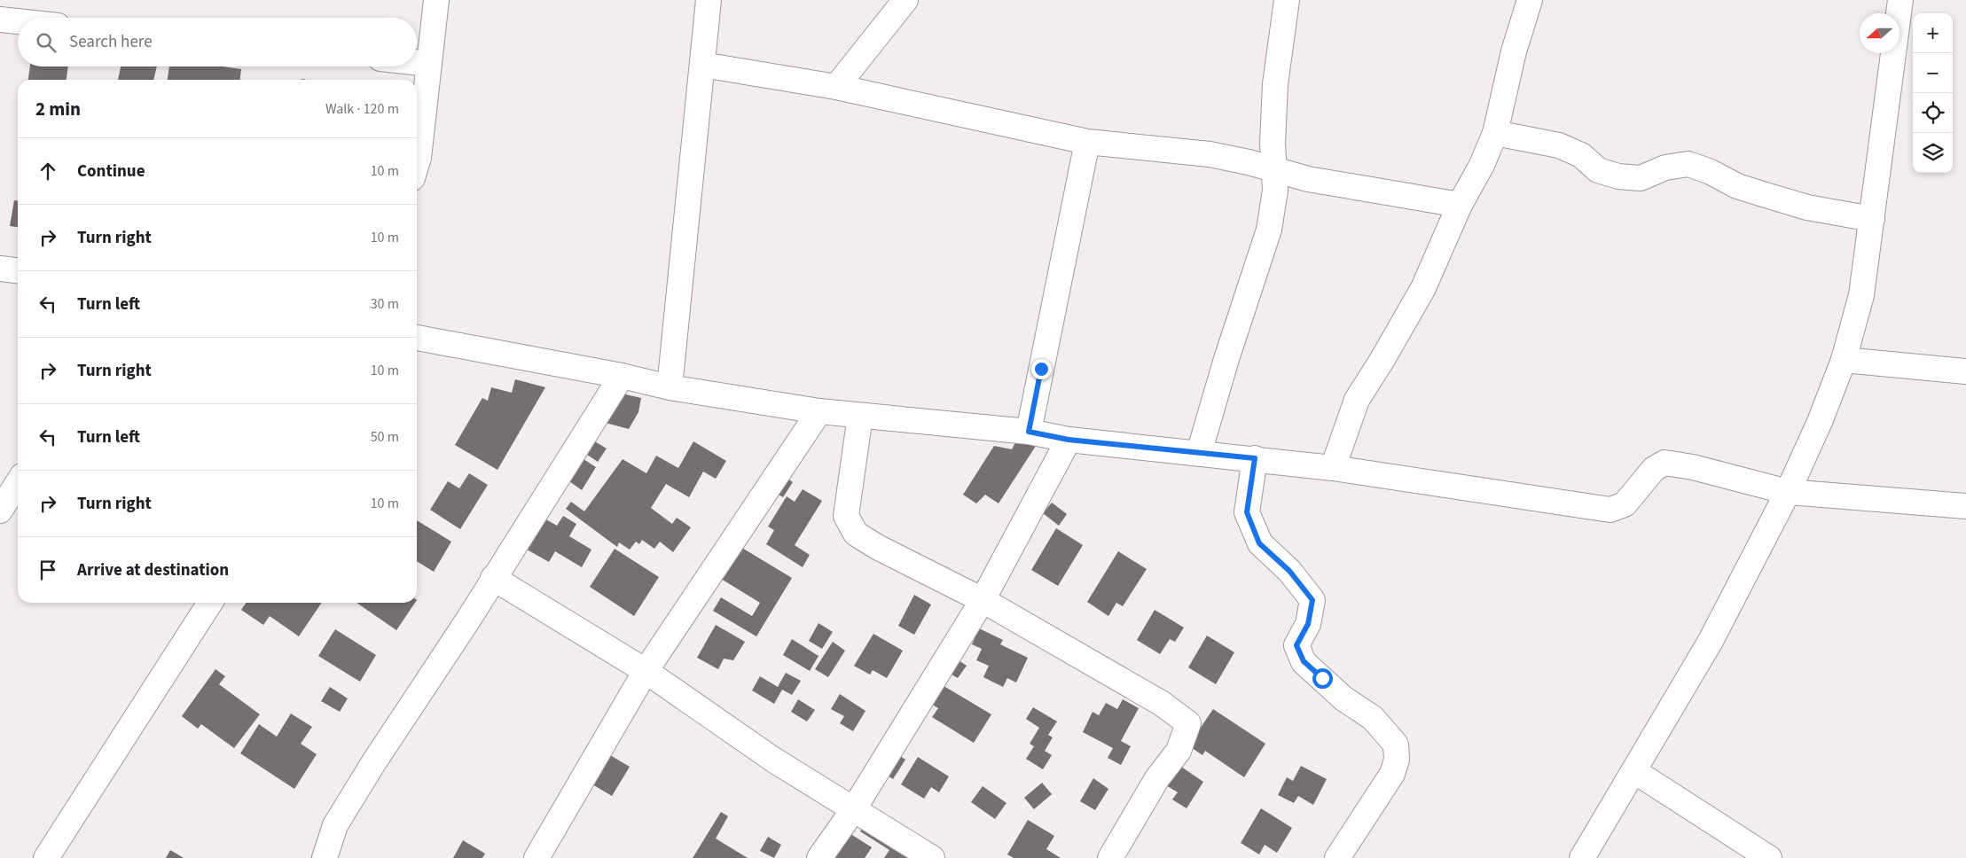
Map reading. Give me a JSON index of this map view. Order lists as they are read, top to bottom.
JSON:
{
  "north": "left",
  "page": {
    "map_buttons": ["+", "−"],
    "search": "Search here",
    "heading": ["2 min", "Walk · 120 m"],
    "list": [
      ["Continue", "10 m"],
      ["Turn right", "10 m"],
      ["Turn left", "30 m"],
      ["Turn right", "10 m"],
      ["Turn left", "50 m"],
      ["Turn right", "10 m"],
      "Arrive at destination"
    ]
  }
}
